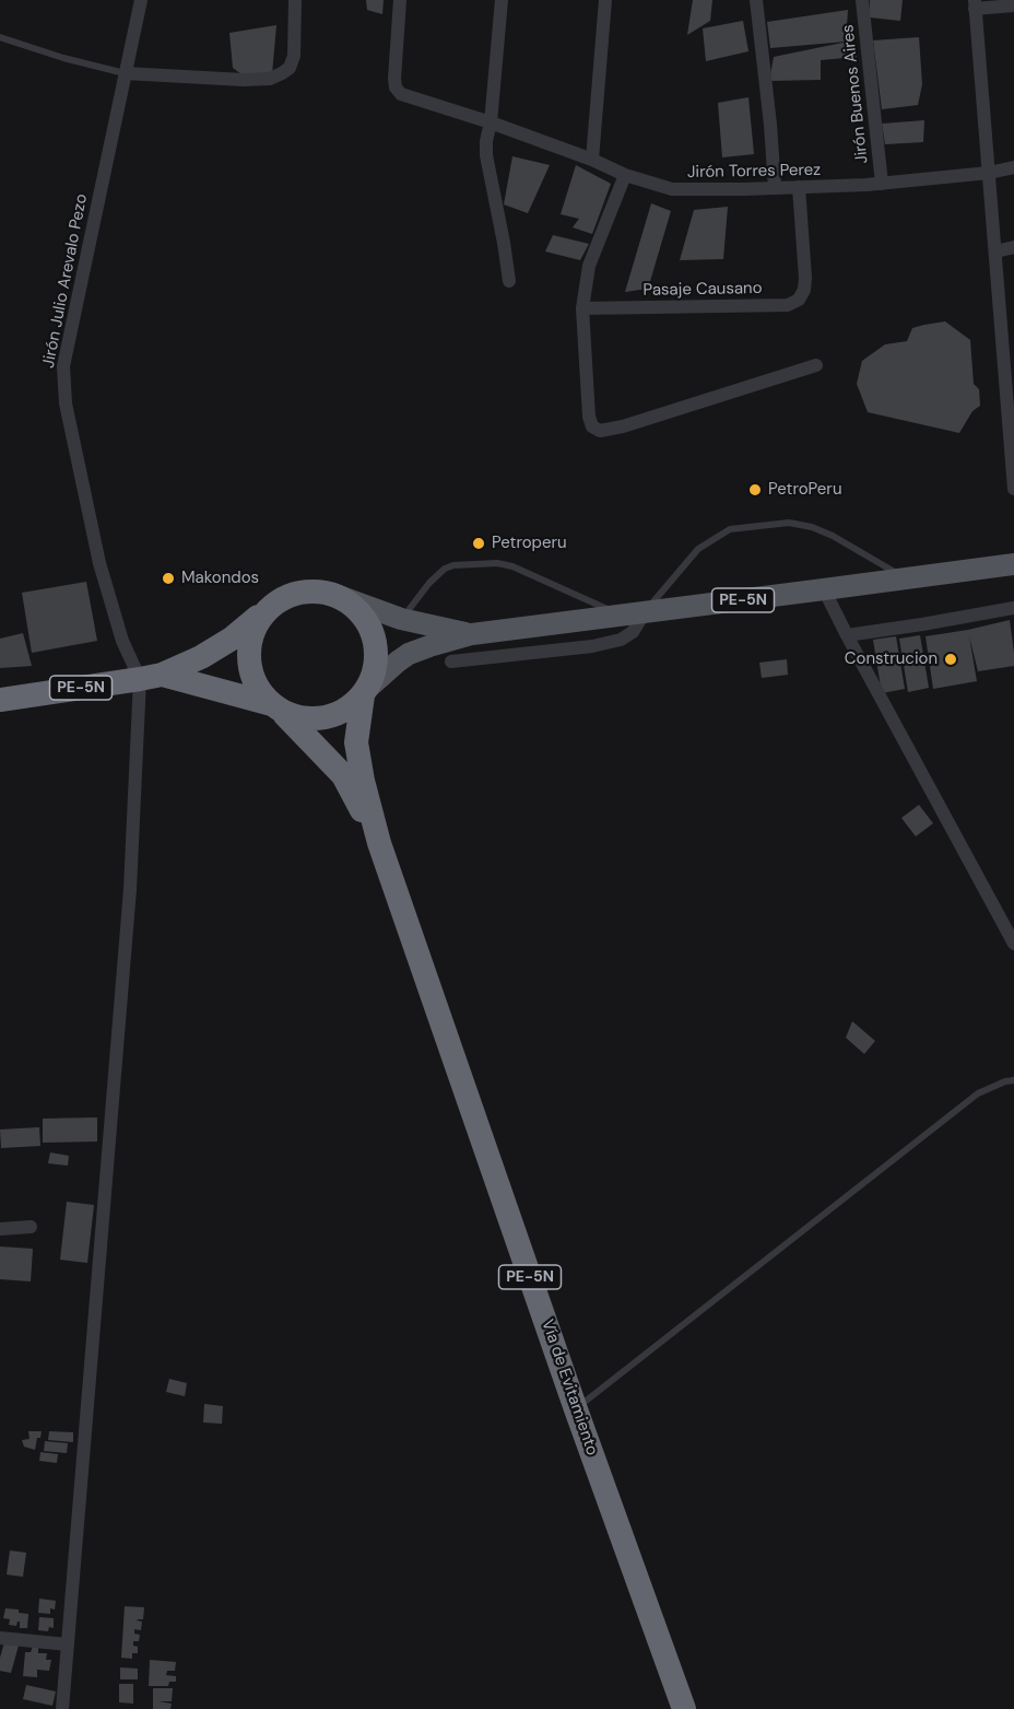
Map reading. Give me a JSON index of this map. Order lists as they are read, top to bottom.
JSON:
{
  "streets": {
    "highway": ["PE-5N", "Vía de Evitamiento"],
    "street": [
      "Jirón Buenos Aires",
      "Jirón Torres Perez",
      "Jirón Julio Arevalo Pezo",
      "Pasaje Causano"
    ]
  },
  "crossings": [
    ["Jirón Buenos Aires", "Jirón Torres Perez"],
    ["Jirón Torres Perez", "Pasaje Causano"],
    ["Jirón Julio Arevalo Pezo", "PE-5N"],
    ["PE-5N", "Vía de Evitamiento"]
  ],
  "places": [
    "PetroPeru",
    "Petroperu",
    "Makondos",
    "Construcion"
  ]
}
